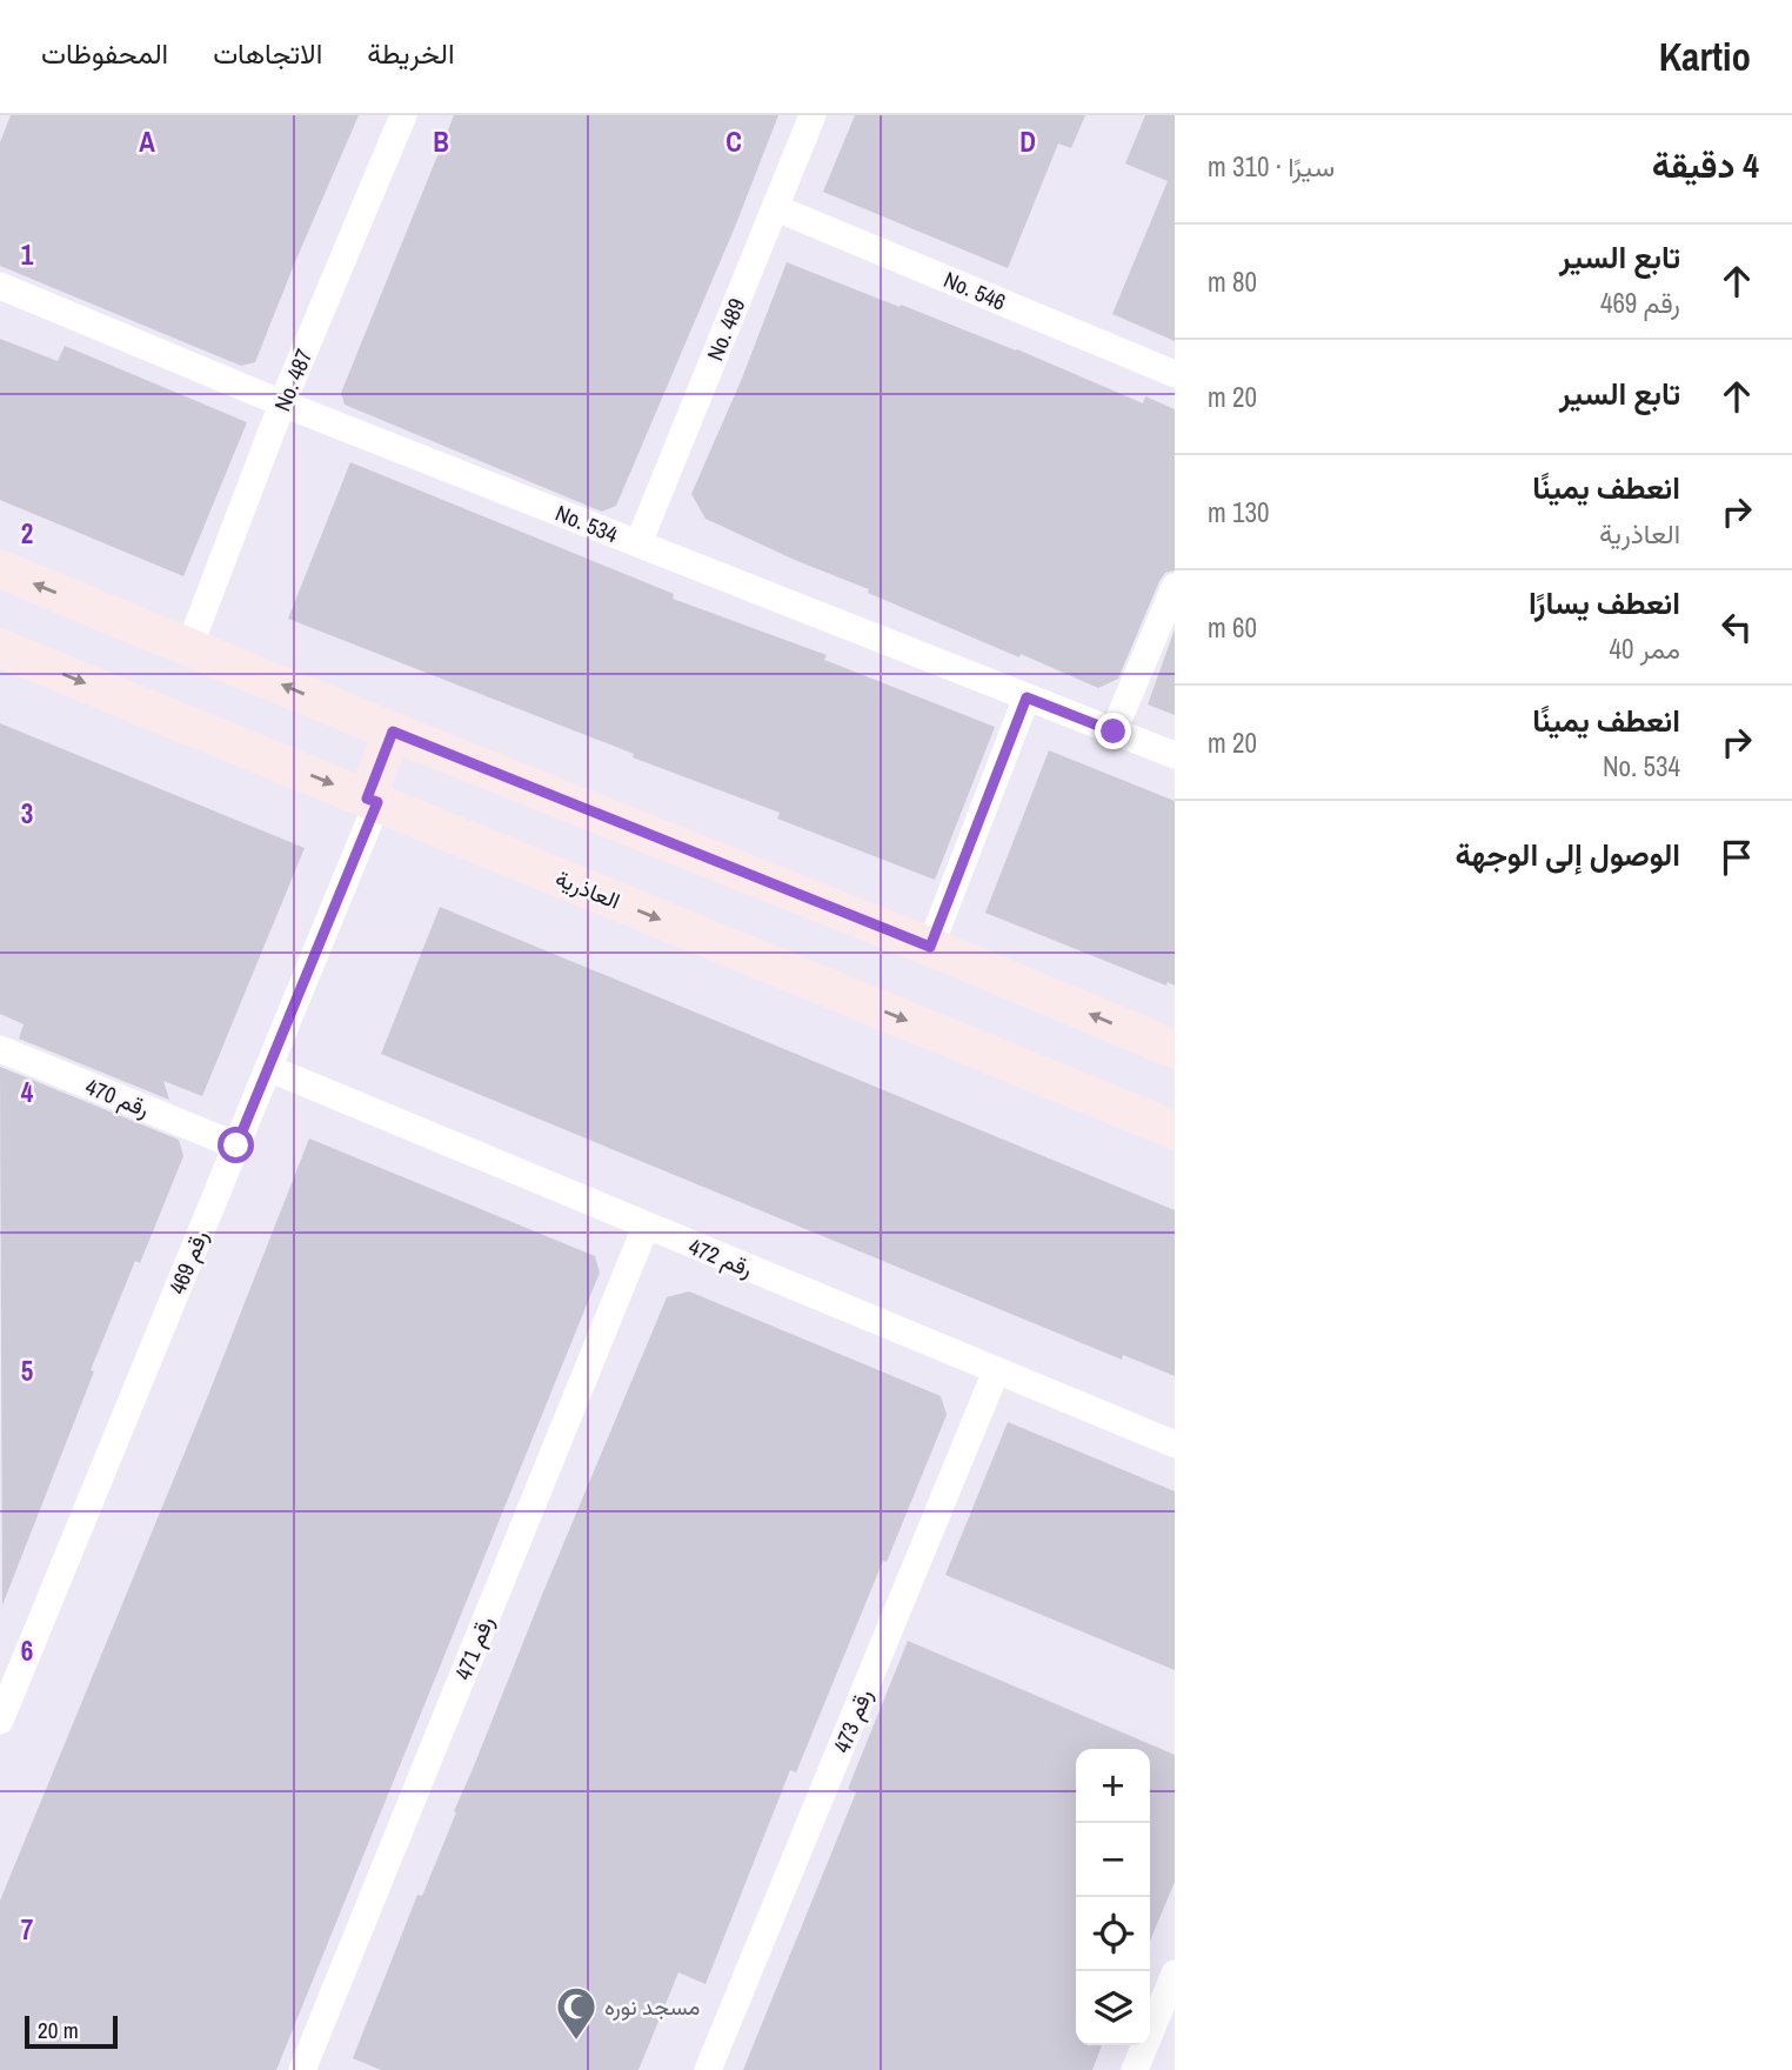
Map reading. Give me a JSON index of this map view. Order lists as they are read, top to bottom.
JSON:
{
  "streets": {
    "street": [
      "No. 546",
      "No. 489",
      "No. 487",
      "No. 534",
      "العاذرية",
      "رقم 470",
      "رقم 472",
      "رقم 469",
      "رقم 471",
      "رقم 473"
    ]
  },
  "crossings": [
    ["No. 546", "No. 489"],
    ["No. 489", "No. 534"],
    ["No. 487", "No. 534"],
    ["العاذرية", "رقم 469"],
    ["رقم 470", "رقم 469"],
    ["رقم 472", "رقم 469"],
    ["رقم 472", "رقم 471"],
    ["رقم 472", "رقم 473"]
  ],
  "places": {
    "mosque": ["مسجد نوره"]
  },
  "scale_bar": "20 m",
  "page": {
    "header": "Kartio",
    "nav": ["الخريطة", "الاتجاهات", "المحفوظات"],
    "heading": ["4 دقيقة", "سيرًا · 310 m"],
    "list": [
      ["تابع السير", "رقم 469", "80 m"],
      ["تابع السير", "20 m"],
      ["انعطف يمينًا", "العاذرية", "130 m"],
      ["انعطف يسارًا", "ممر 40", "60 m"],
      ["انعطف يمينًا", "No. 534", "20 m"],
      "الوصول إلى الوجهة"
    ],
    "map_buttons": ["+", "−"],
    "scale": "20 m"
  },
  "grid": {
    "columns": [
      "A",
      "B",
      "C",
      "D"
    ],
    "rows": [
      "1",
      "2",
      "3",
      "4",
      "5",
      "6",
      "7"
    ]
  }
}
